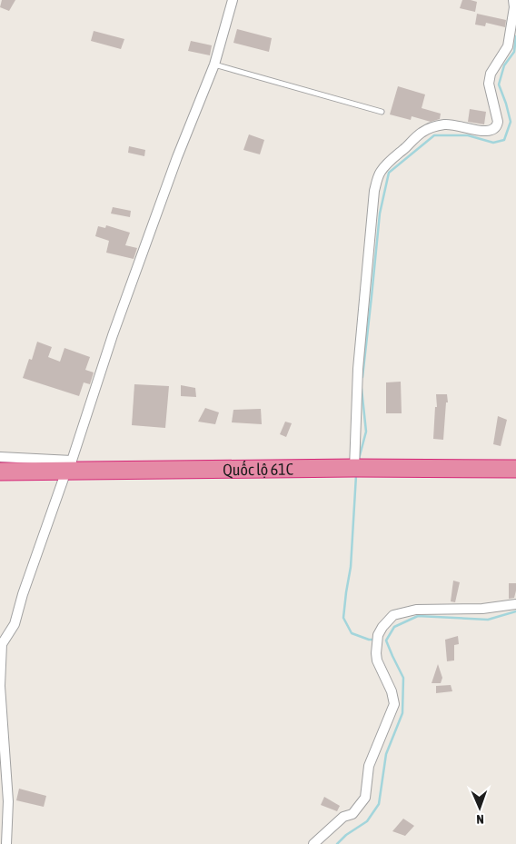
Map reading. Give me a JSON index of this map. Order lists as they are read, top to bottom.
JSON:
{
  "streets": {
    "highway": ["Quốc lộ 61C"]
  },
  "north": "bottom"
}
